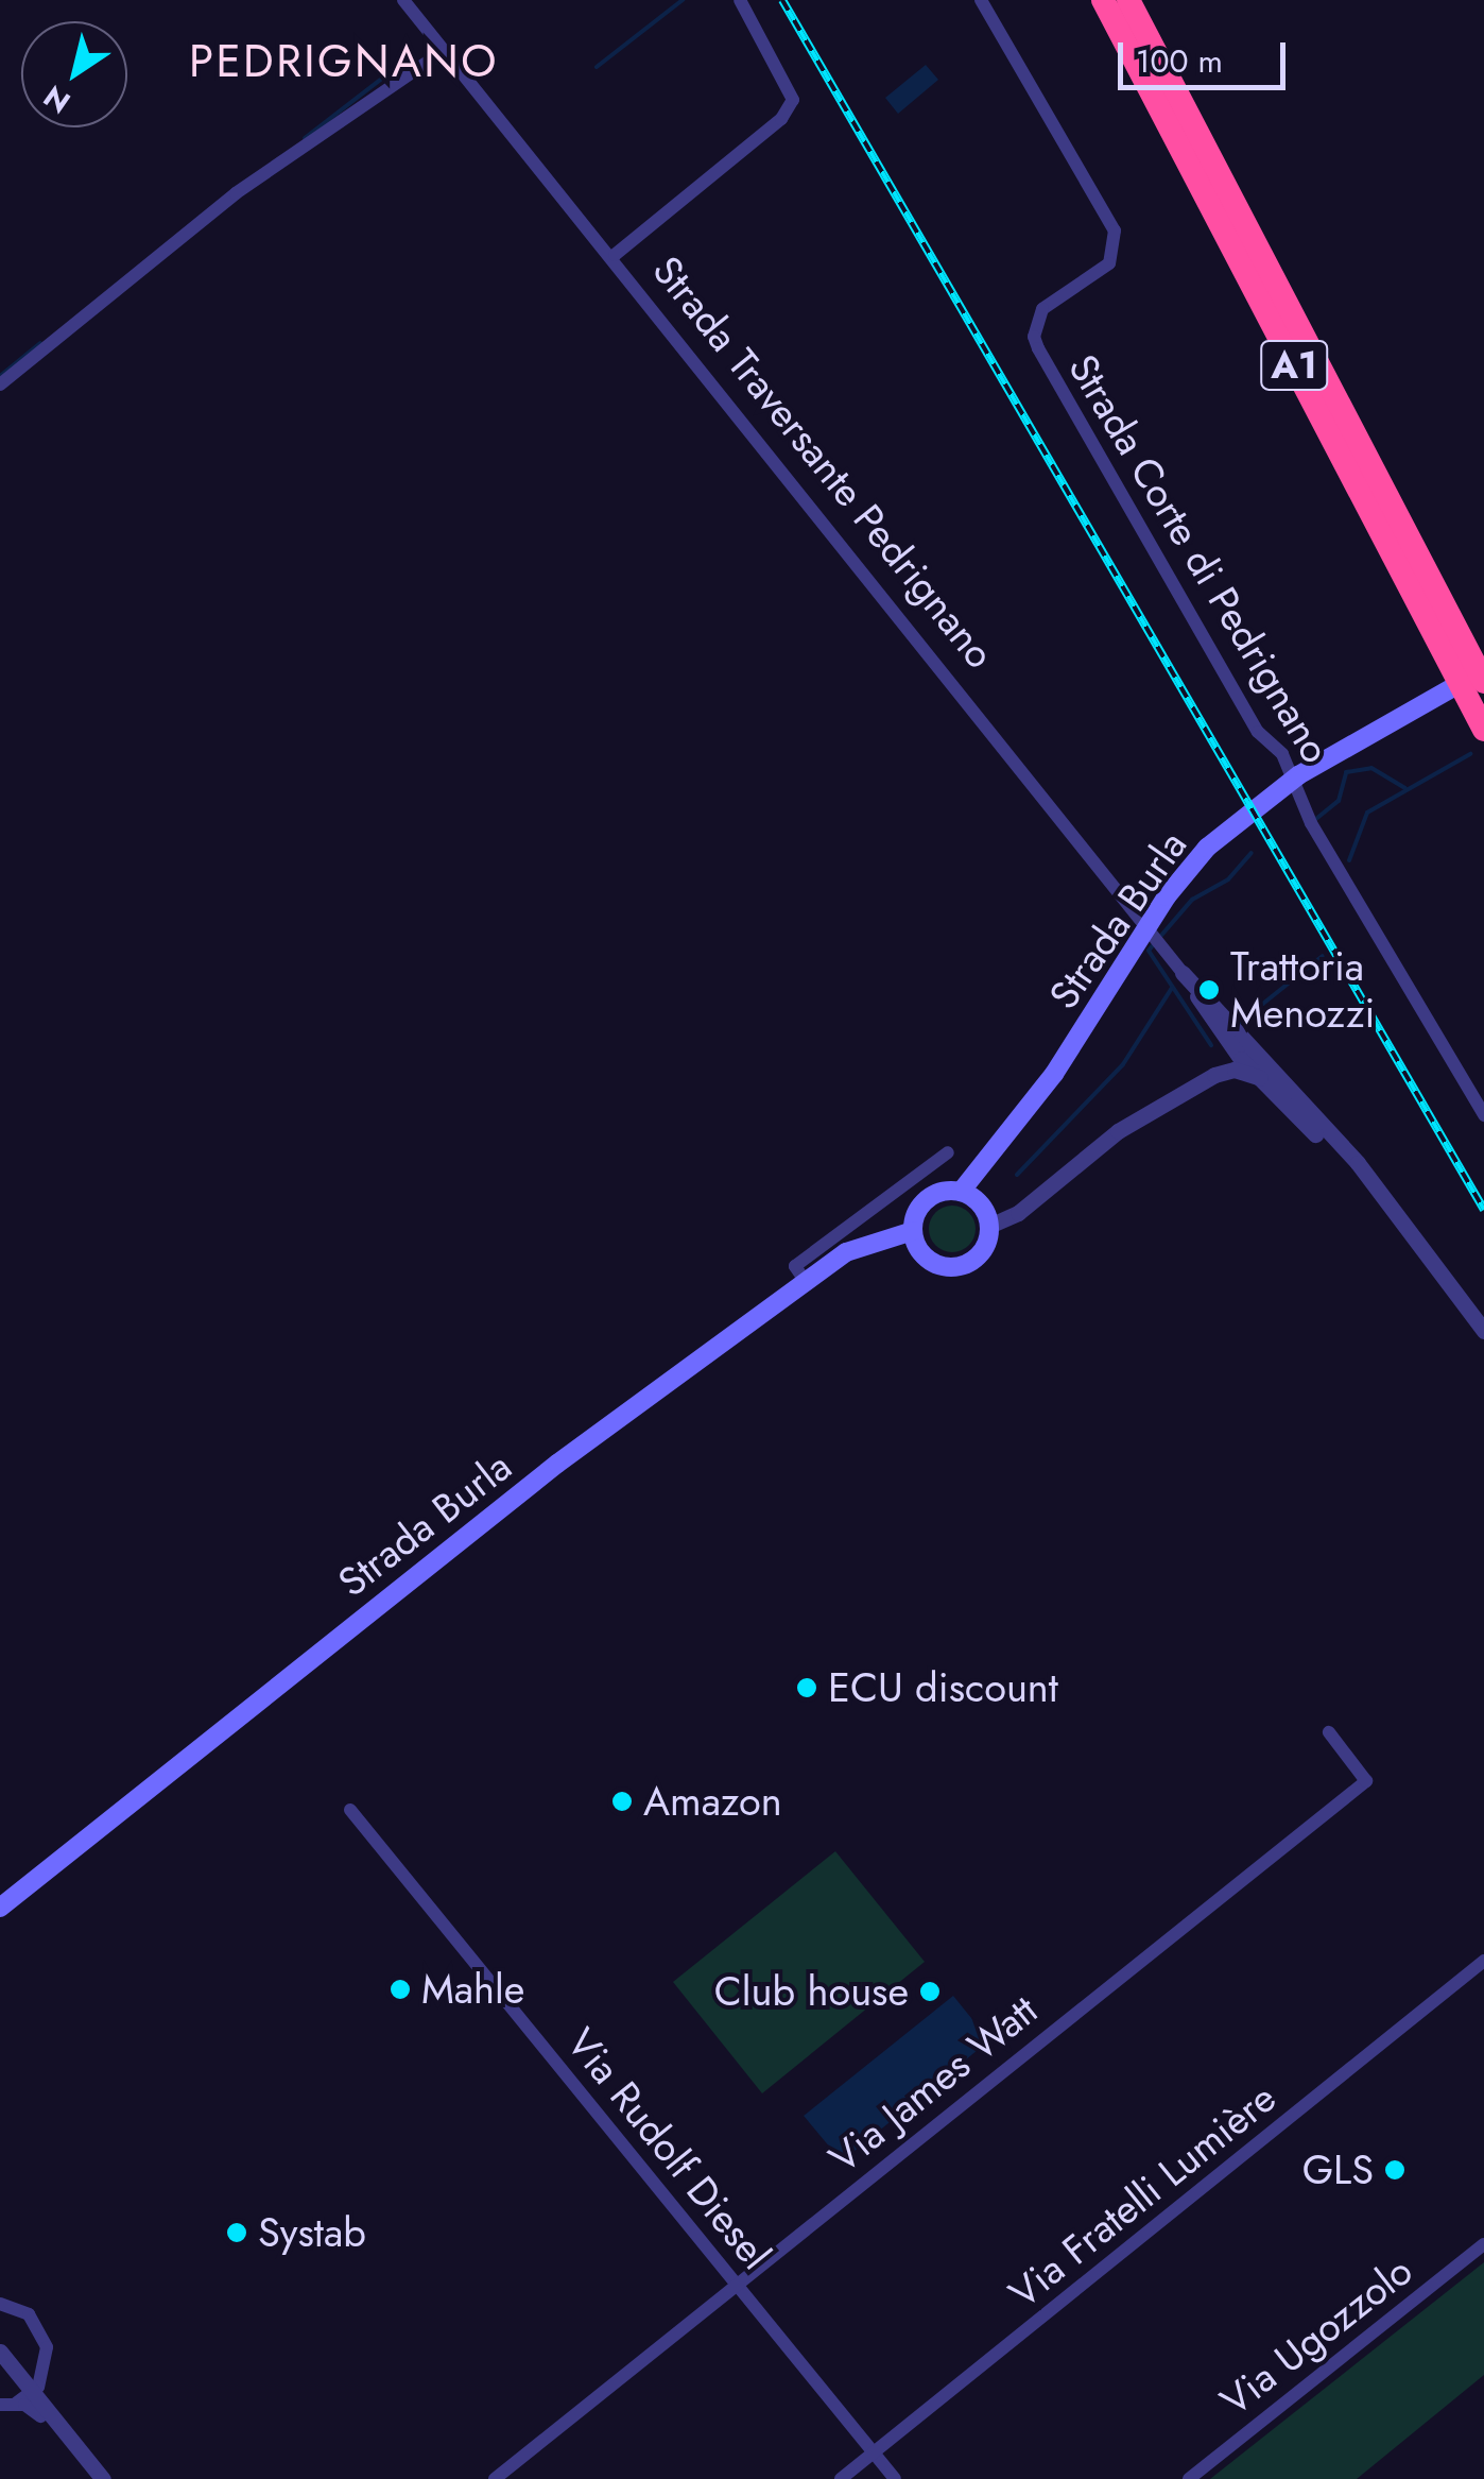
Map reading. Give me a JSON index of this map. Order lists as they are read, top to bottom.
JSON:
{
  "streets": {
    "highway": ["A1"],
    "main road": ["Strada Burla"],
    "street": [
      "Strada Traversante Pedrignano",
      "Strada Corte di Pedrignano",
      "Via James Watt",
      "Via Rudolf Diesel",
      "Via Fratelli Lumière",
      "Via Ugozzolo"
    ]
  },
  "crossings": [
    ["Via James Watt", "Via Rudolf Diesel"],
    ["Via Rudolf Diesel", "Via Fratelli Lumière"]
  ],
  "districts": ["PEDRIGNANO"],
  "places": [
    "Trattoria Menozzi",
    "ECU discount",
    "Amazon",
    "Mahle",
    "Club house",
    "GLS",
    "Systab"
  ],
  "scale_bar": "100 m",
  "north": "bottom left"
}
